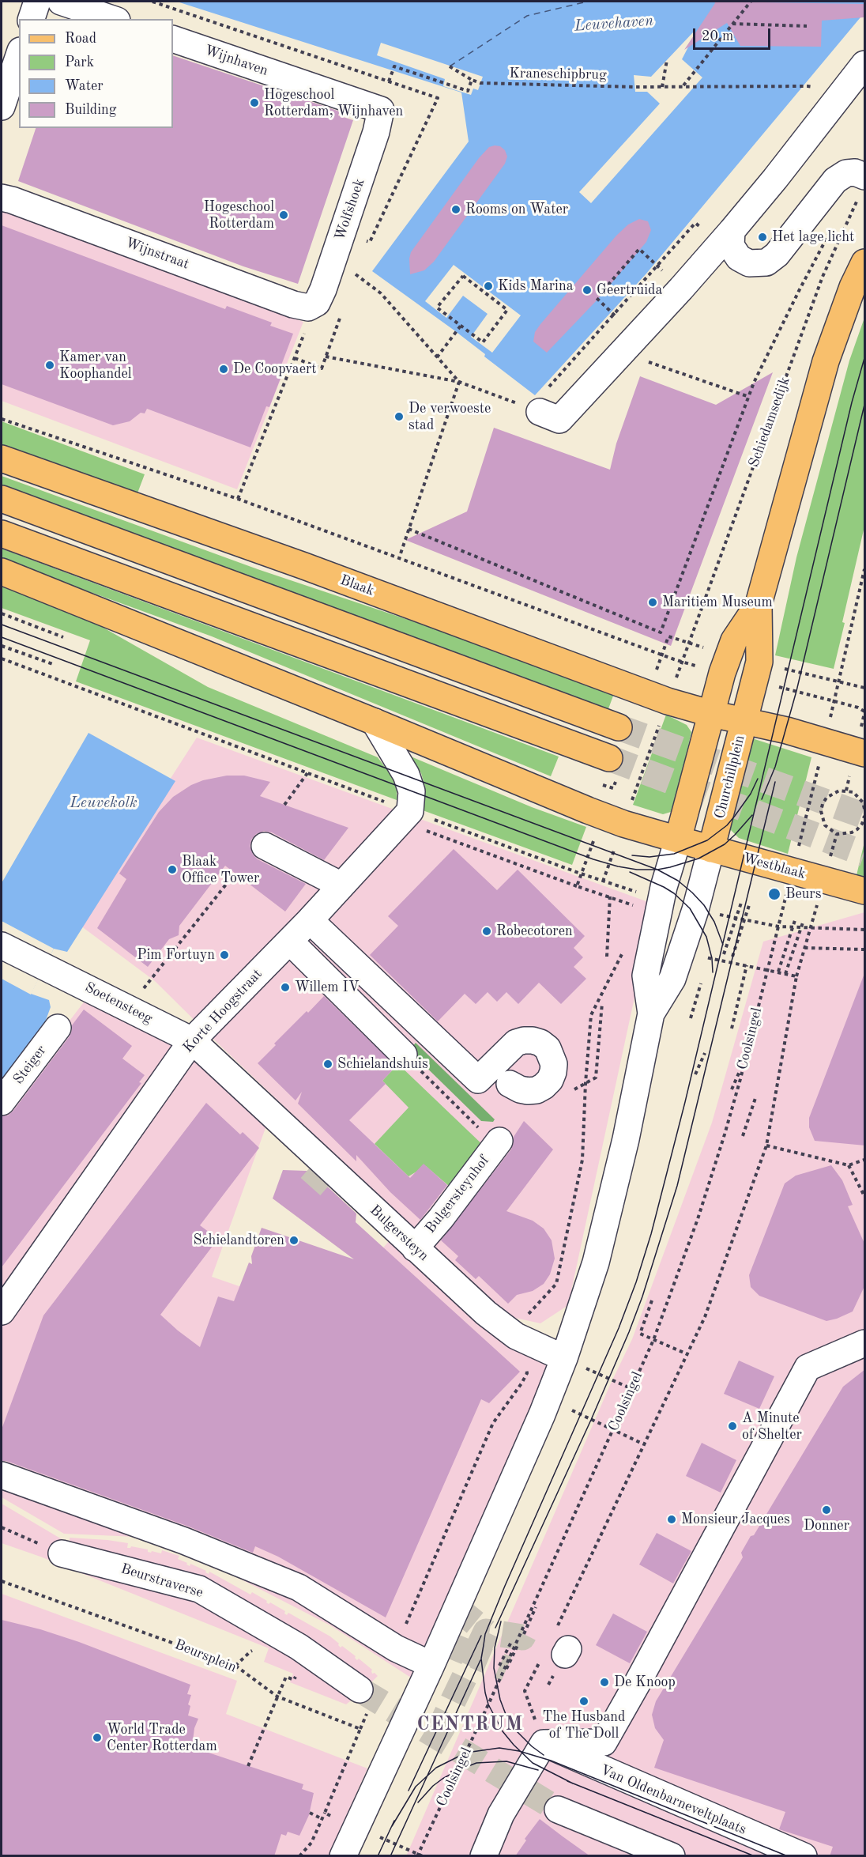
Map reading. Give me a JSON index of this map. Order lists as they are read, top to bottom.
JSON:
{
  "streets": {
    "main road": ["Blaak", "Churchillplein", "Westblaak"],
    "street": [
      "Wijnhaven",
      "Wolfshoek",
      "Wijnstraat",
      "Soetensteeg",
      "Korte Hoogstraat",
      "Steiger",
      "Bulgersteynhof",
      "Bulgersteyn",
      "Beurstraverse",
      "Van Oldenbarneveltplaats"
    ],
    "path": [
      "Kraneschipbrug",
      "Schiedamsedijk",
      "Coolsingel",
      "Beursplein"
    ]
  },
  "crossings": [
    ["Wijnhaven", "Wolfshoek"],
    ["Wolfshoek", "Wijnstraat"],
    ["Blaak", "Churchillplein"],
    ["Churchillplein", "Westblaak"],
    ["Soetensteeg", "Korte Hoogstraat"],
    ["Soetensteeg", "Bulgersteyn"],
    ["Korte Hoogstraat", "Bulgersteyn"],
    ["Bulgersteynhof", "Bulgersteyn"]
  ],
  "districts": ["CENTRUM"],
  "water": ["Leuvehaven", "Leuvekolk"],
  "places": [
    "Hogeschool Rotterdam, Wijnhaven",
    "Rooms on Water",
    "Hogeschool Rotterdam",
    "Het lage licht",
    "Kids Marina",
    "Geertruida",
    "Kamer van Koophandel",
    "De Coopvaert",
    "De verwoeste stad",
    "Maritiem Museum",
    "Blaak Office Tower",
    "Beurs",
    "Robecotoren",
    "Pim Fortuyn",
    "Willem IV",
    "Schielandshuis",
    "Schielandtoren",
    "A Minute of Shelter",
    "Donner",
    "Monsieur Jacques",
    "De Knoop",
    "The Husband of The Doll",
    "World Trade Center Rotterdam"
  ],
  "legend": [
    "Road",
    "Park",
    "Water",
    "Building"
  ],
  "scale_bar": "20 m"
}
